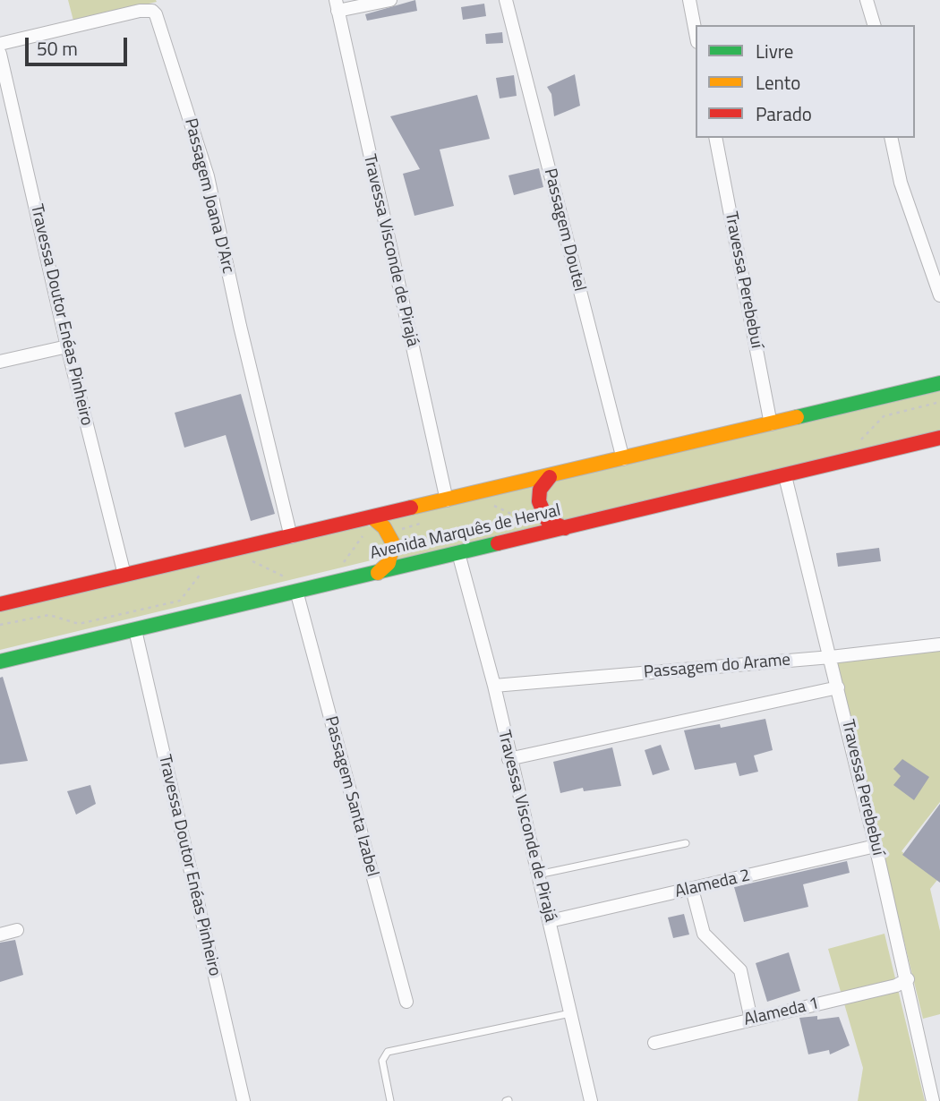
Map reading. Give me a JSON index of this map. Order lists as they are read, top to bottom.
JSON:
{
  "streets": {
    "main road": ["Avenida Marquês de Herval"],
    "street": [
      "Passagem Joana D'Arc",
      "Passagem Doutel",
      "Travessa Visconde de Pirajá",
      "Travessa Perebebuí",
      "Travessa Doutor Enéas Pinheiro",
      "Passagem do Arame",
      "Passagem Santa Izabel",
      "Alameda 2",
      "Alameda 1"
    ]
  },
  "crossings": [
    ["Passagem Joana D'Arc", "Avenida Marquês de Herval"],
    ["Passagem Doutel", "Avenida Marquês de Herval"],
    ["Travessa Visconde de Pirajá", "Avenida Marquês de Herval"],
    ["Travessa Visconde de Pirajá", "Passagem do Arame"],
    ["Travessa Visconde de Pirajá", "Alameda 2"],
    ["Travessa Perebebuí", "Avenida Marquês de Herval"],
    ["Travessa Perebebuí", "Passagem do Arame"],
    ["Travessa Perebebuí", "Alameda 2"],
    ["Travessa Perebebuí", "Alameda 1"],
    ["Travessa Doutor Enéas Pinheiro", "Avenida Marquês de Herval"],
    ["Avenida Marquês de Herval", "Passagem Santa Izabel"]
  ],
  "legend": ["Livre", "Lento", "Parado"],
  "scale_bar": "50 m"
}
